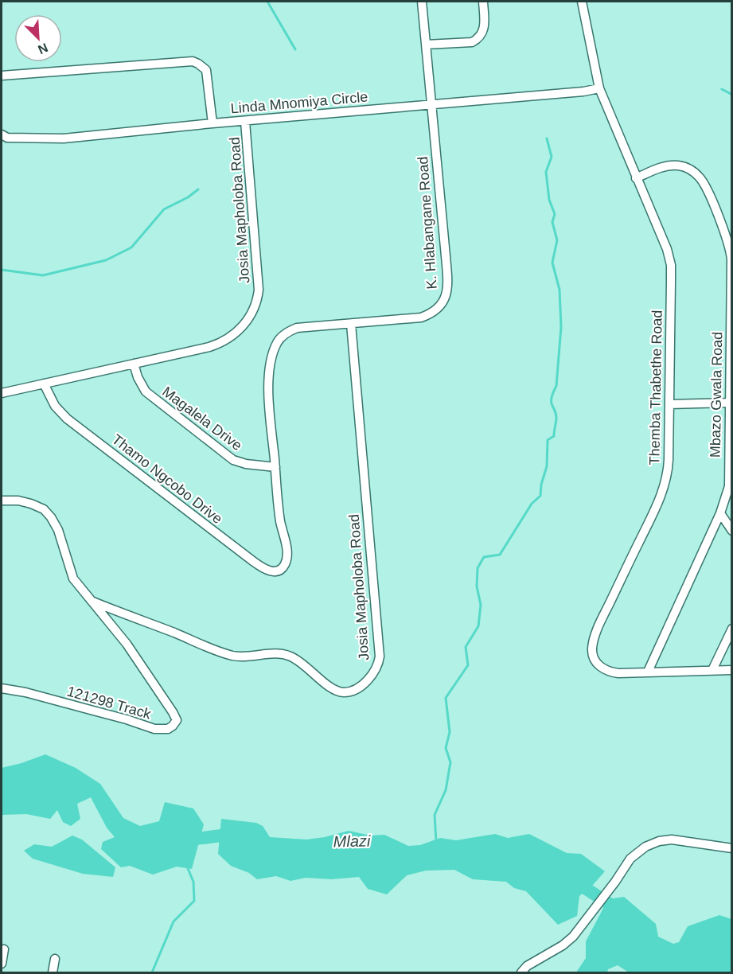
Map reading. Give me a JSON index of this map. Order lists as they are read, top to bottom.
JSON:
{
  "streets": {
    "street": [
      "Linda Mnomiya Circle",
      "Josia Mapholoba Road",
      "K. Hlabangane Road",
      "Themba Thabethe Road",
      "Mbazo Gwala Road",
      "Magalela Drive",
      "Thamo Ngcobo Drive",
      "121298 Track"
    ]
  },
  "crossings": [
    ["Linda Mnomiya Circle", "Josia Mapholoba Road"],
    ["Linda Mnomiya Circle", "K. Hlabangane Road"],
    ["Linda Mnomiya Circle", "Themba Thabethe Road"],
    ["Josia Mapholoba Road", "K. Hlabangane Road"],
    ["Josia Mapholoba Road", "Magalela Drive"],
    ["Josia Mapholoba Road", "Thamo Ngcobo Drive"],
    ["Josia Mapholoba Road", "121298 Track"],
    ["K. Hlabangane Road", "Magalela Drive"],
    ["K. Hlabangane Road", "Thamo Ngcobo Drive"],
    ["Themba Thabethe Road", "Mbazo Gwala Road"]
  ],
  "water": ["Mlazi"],
  "north": "bottom right"
}
